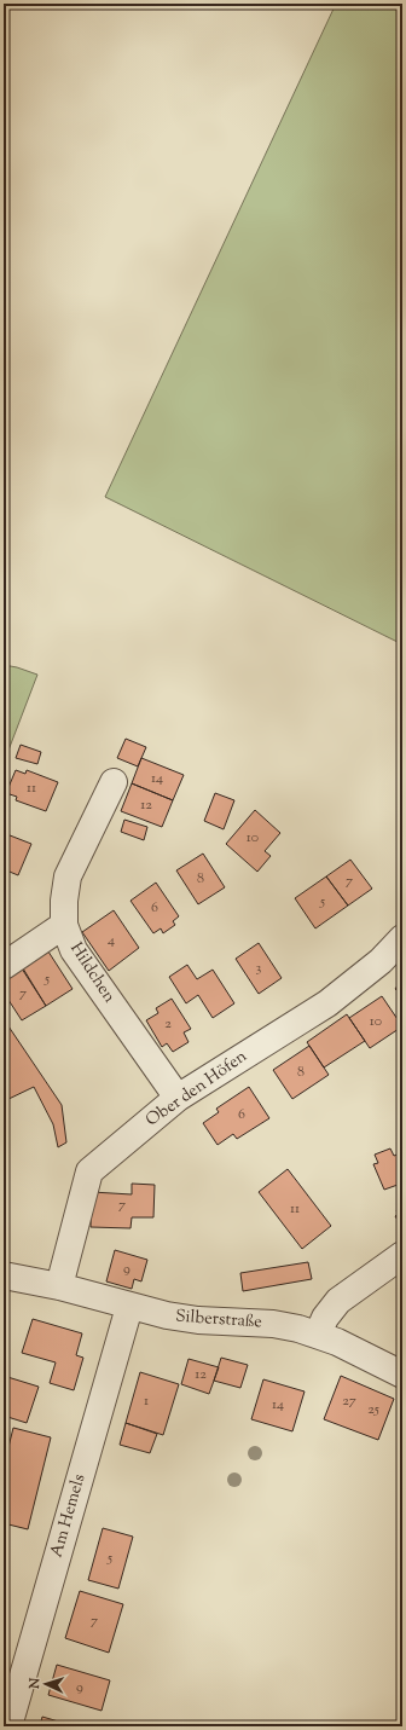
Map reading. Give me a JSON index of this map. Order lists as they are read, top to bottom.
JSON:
{
  "streets": {
    "street": [
      "Hildchen",
      "Ober den Höfen",
      "Silberstraße",
      "Am Hemels"
    ]
  },
  "crossings": [
    ["Hildchen", "Ober den Höfen"],
    ["Ober den Höfen", "Silberstraße"],
    ["Silberstraße", "Am Hemels"]
  ],
  "house_numbers": [
    "14",
    "11",
    "12",
    "10",
    "8",
    "7",
    "5",
    "6",
    "4",
    "3",
    "5",
    "7",
    "10",
    "2",
    "8",
    "6",
    "7",
    "11",
    "9",
    "12",
    "1",
    "27",
    "14",
    "25",
    "5",
    "7",
    "9"
  ],
  "north": "left"
}
